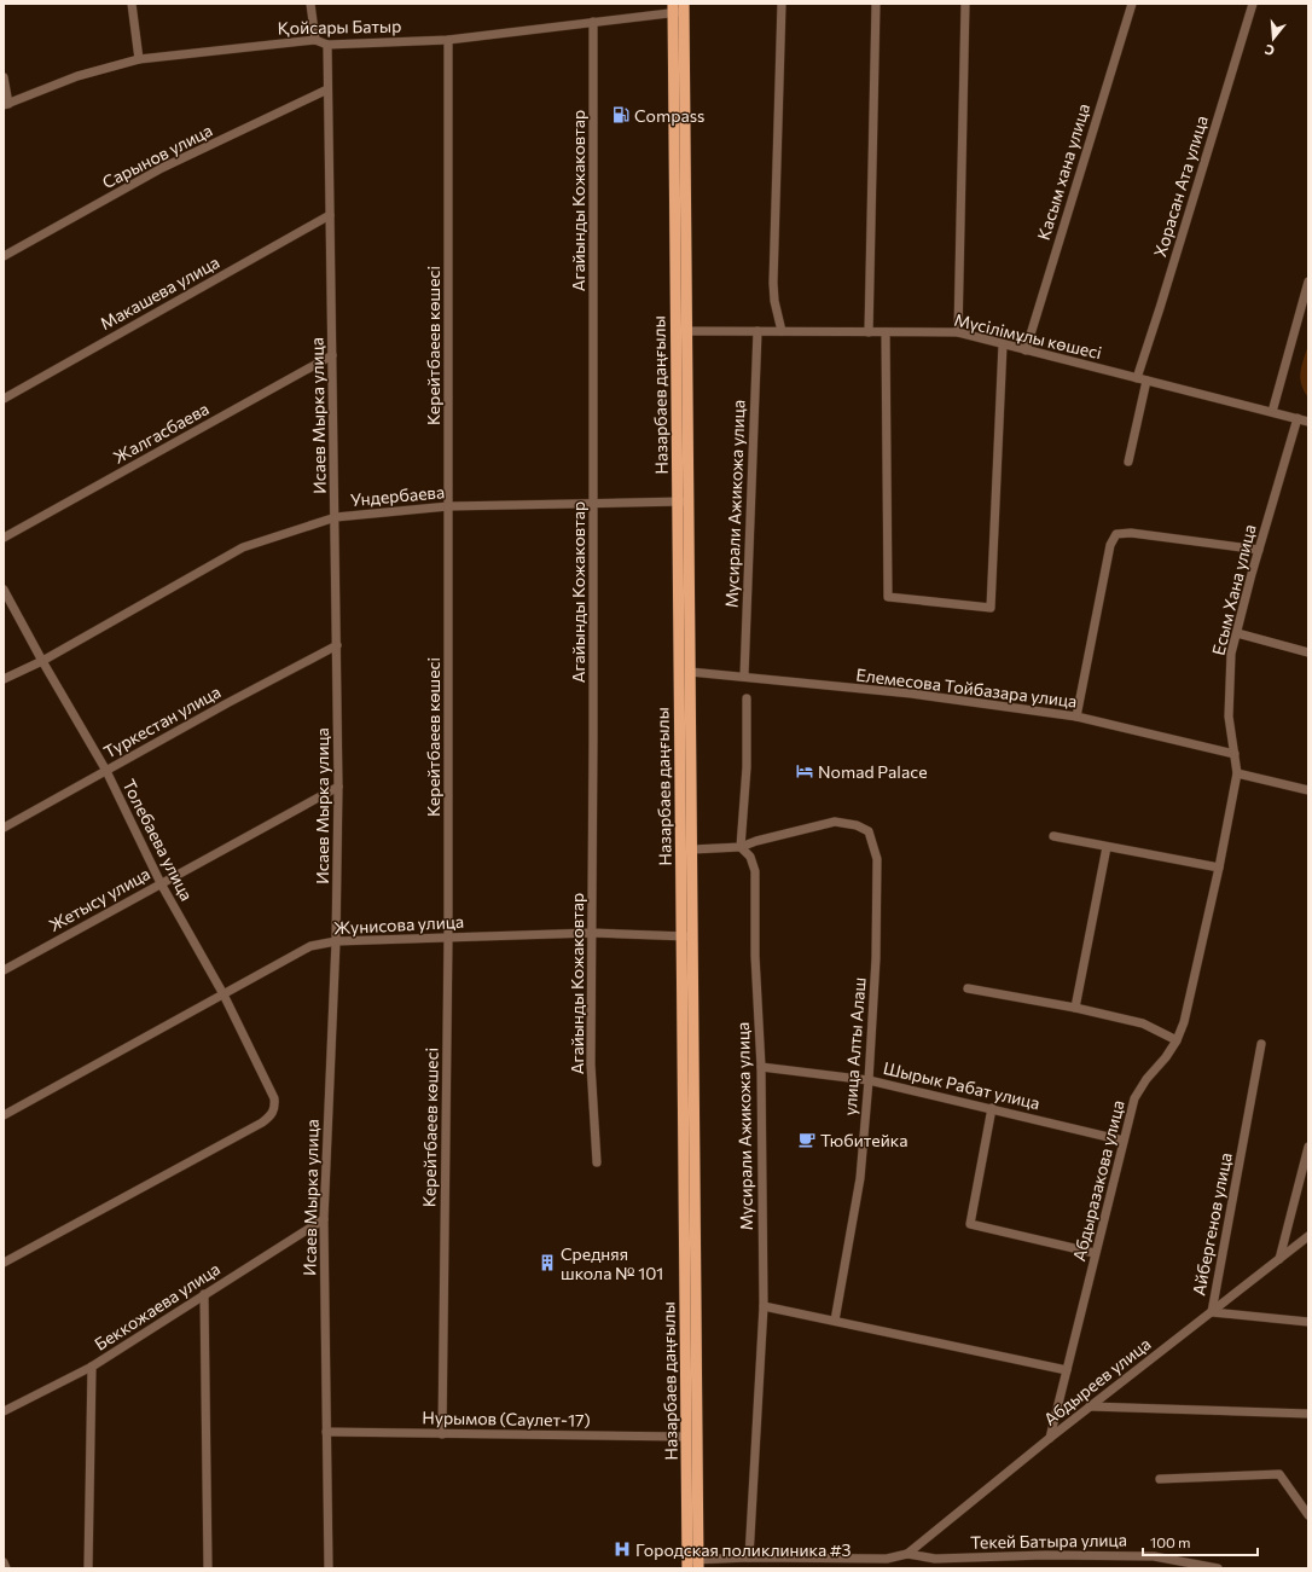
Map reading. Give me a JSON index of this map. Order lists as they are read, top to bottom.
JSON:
{
  "streets": {
    "main road": ["Назарбаев даңғылы"],
    "street": [
      "Қойсары Батыр",
      "Сарынов улица",
      "Касым хана улица",
      "Хорасан Ата улица",
      "Агайынды Кожаковтар",
      "Макашева улица",
      "Мүсілімұлы көшесі",
      "Керейтбаеев көшесі",
      "Исаев Мырка улица",
      "Жалгасбаева",
      "Ундербаева",
      "Мусирали Ажикожа улица",
      "Есым Хана улица",
      "Елемесова Тойбазара улица",
      "Туркестан улица",
      "Толебаева улица",
      "Жетысу улица",
      "Жунисова улица",
      "улица Алты Алаш",
      "Шырык Рабат улица",
      "Абдыразакова улица",
      "Айбергенов улица",
      "Беккожаева улица",
      "Абдыреев улица",
      "Нурымов (Саулет-17)",
      "Текей Батыра улица"
    ]
  },
  "crossings": [
    ["Қойсары Батыр", "Агайынды Кожаковтар"],
    ["Қойсары Батыр", "Керейтбаеев көшесі"],
    ["Қойсары Батыр", "Назарбаев даңғылы"],
    ["Қойсары Батыр", "Исаев Мырка улица"],
    ["Сарынов улица", "Исаев Мырка улица"],
    ["Касым хана улица", "Мүсілімұлы көшесі"],
    ["Хорасан Ата улица", "Мүсілімұлы көшесі"],
    ["Агайынды Кожаковтар", "Ундербаева"],
    ["Агайынды Кожаковтар", "Жунисова улица"],
    ["Макашева улица", "Исаев Мырка улица"],
    ["Мүсілімұлы көшесі", "Назарбаев даңғылы"],
    ["Мүсілімұлы көшесі", "Мусирали Ажикожа улица"],
    ["Мүсілімұлы көшесі", "Есым Хана улица"],
    ["Керейтбаеев көшесі", "Ундербаева"],
    ["Керейтбаеев көшесі", "Жунисова улица"],
    ["Керейтбаеев көшесі", "Нурымов (Саулет-17)"],
    ["Назарбаев даңғылы", "Ундербаева"],
    ["Назарбаев даңғылы", "Елемесова Тойбазара улица"],
    ["Назарбаев даңғылы", "Жунисова улица"],
    ["Назарбаев даңғылы", "Нурымов (Саулет-17)"],
    ["Исаев Мырка улица", "Жалгасбаева"],
    ["Исаев Мырка улица", "Ундербаева"],
    ["Исаев Мырка улица", "Туркестан улица"],
    ["Исаев Мырка улица", "Жетысу улица"],
    ["Исаев Мырка улица", "Жунисова улица"],
    ["Исаев Мырка улица", "Беккожаева улица"],
    ["Исаев Мырка улица", "Нурымов (Саулет-17)"],
    ["Ундербаева", "Толебаева улица"],
    ["Мусирали Ажикожа улица", "Елемесова Тойбазара улица"],
    ["Мусирали Ажикожа улица", "улица Алты Алаш"],
    ["Мусирали Ажикожа улица", "Шырык Рабат улица"],
    ["Есым Хана улица", "Елемесова Тойбазара улица"],
    ["Есым Хана улица", "Абдыразакова улица"],
    ["Туркестан улица", "Толебаева улица"],
    ["Толебаева улица", "Жетысу улица"],
    ["Толебаева улица", "Жунисова улица"],
    ["улица Алты Алаш", "Шырык Рабат улица"],
    ["Шырык Рабат улица", "Абдыразакова улица"],
    ["Абдыразакова улица", "Абдыреев улица"],
    ["Айбергенов улица", "Абдыреев улица"],
    ["Абдыреев улица", "Текей Батыра улица"]
  ],
  "places": {
    "fuel station": ["Compass"],
    "hotel": ["Nomad Palace"],
    "cafe": ["Тюбитейка"],
    "building": ["Средняя школа № 101"],
    "hospital": ["Городская поликлиника #3"]
  },
  "scale_bar": "100 m",
  "north": "bottom"
}
